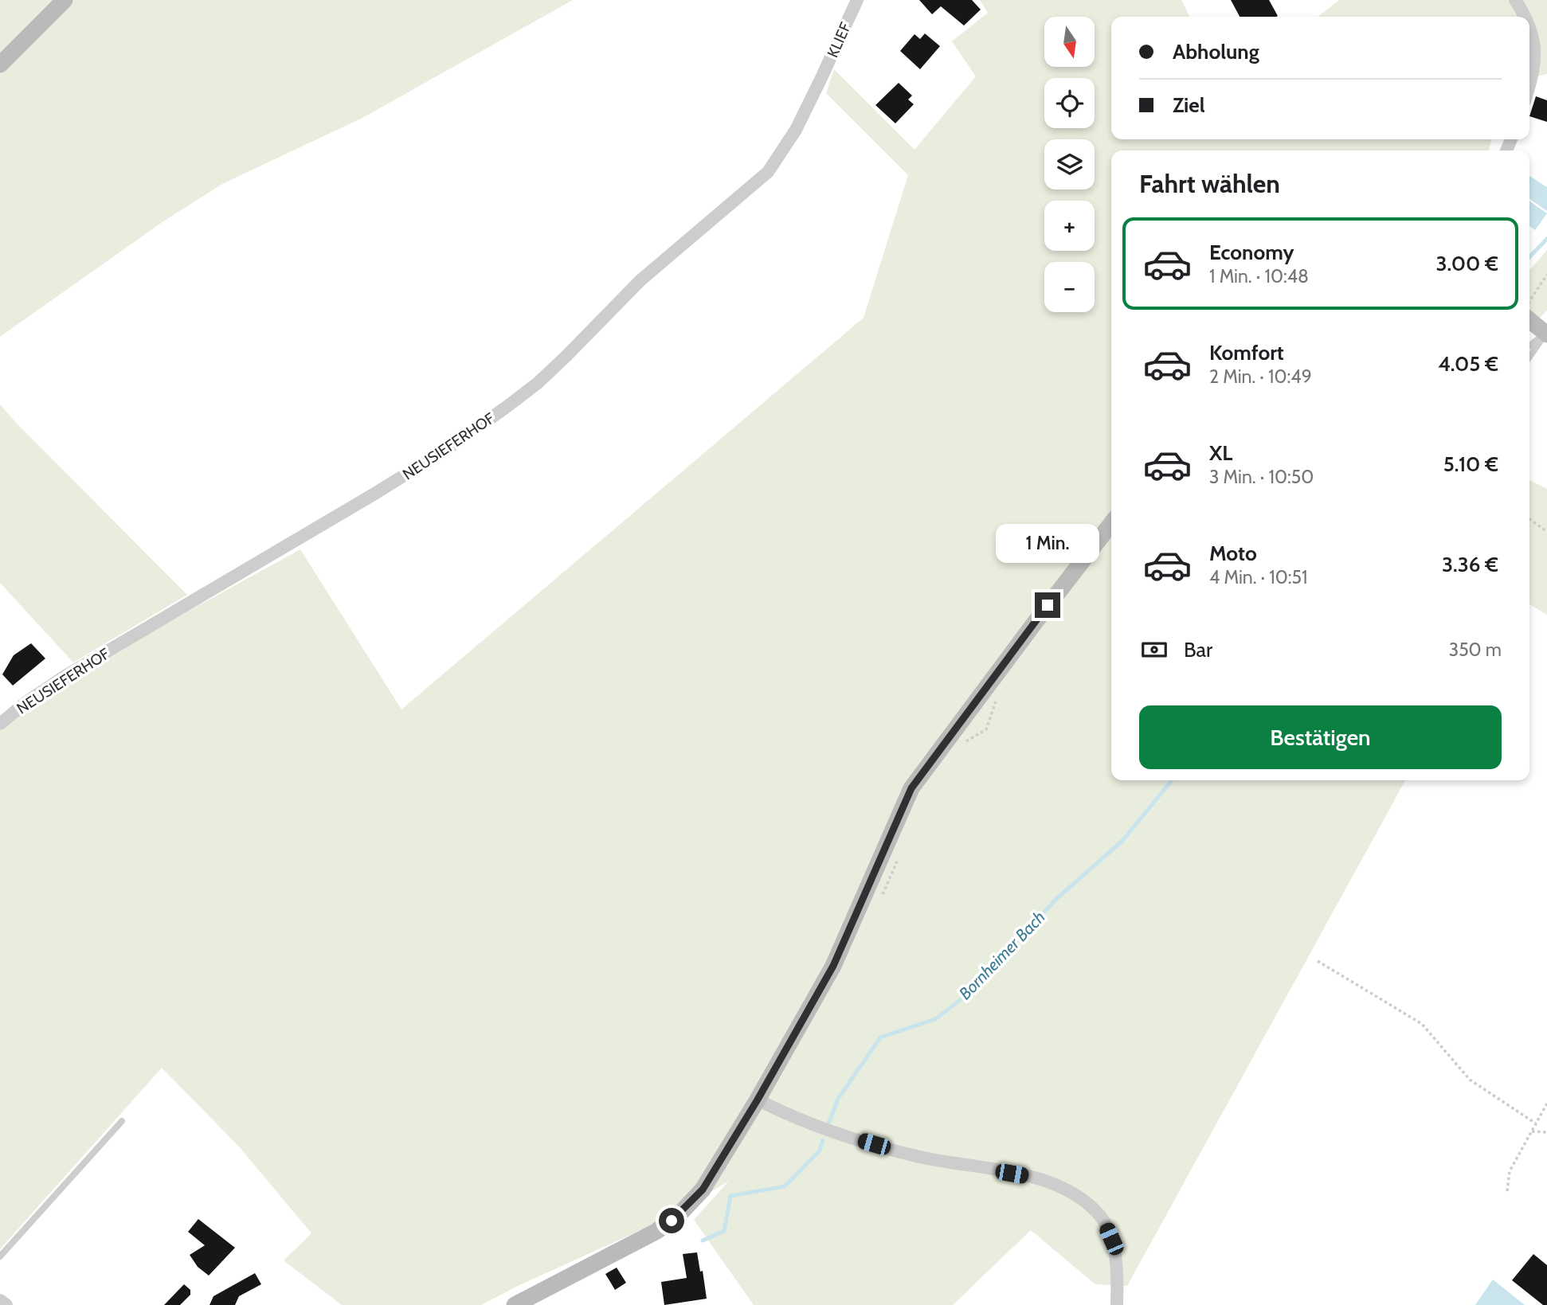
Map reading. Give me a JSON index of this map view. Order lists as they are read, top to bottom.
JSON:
{
  "streets": {
    "street": ["KLIEF", "NEUSIEFERHOF"]
  },
  "crossings": [
    ["KLIEF", "NEUSIEFERHOF"]
  ],
  "water": ["Bornheimer Bach"],
  "north": "bottom",
  "page": {
    "map_buttons": ["+", "−"],
    "banner": ["Abholung", "Ziel"],
    "heading": "Fahrt wählen",
    "list": [
      {
        "name": "Economy",
        "note": "1 Min. · 10:48",
        "value": "3.00 €"
      },
      {
        "name": "Komfort",
        "note": "2 Min. · 10:49",
        "value": "4.05 €"
      },
      {
        "name": "XL",
        "note": "3 Min. · 10:50",
        "value": "5.10 €"
      },
      {
        "name": "Moto",
        "note": "4 Min. · 10:51",
        "value": "3.36 €"
      }
    ],
    "bubble": "1 Min.",
    "pay": ["Bar", "350 m"],
    "buttons": "Bestätigen"
  }
}
